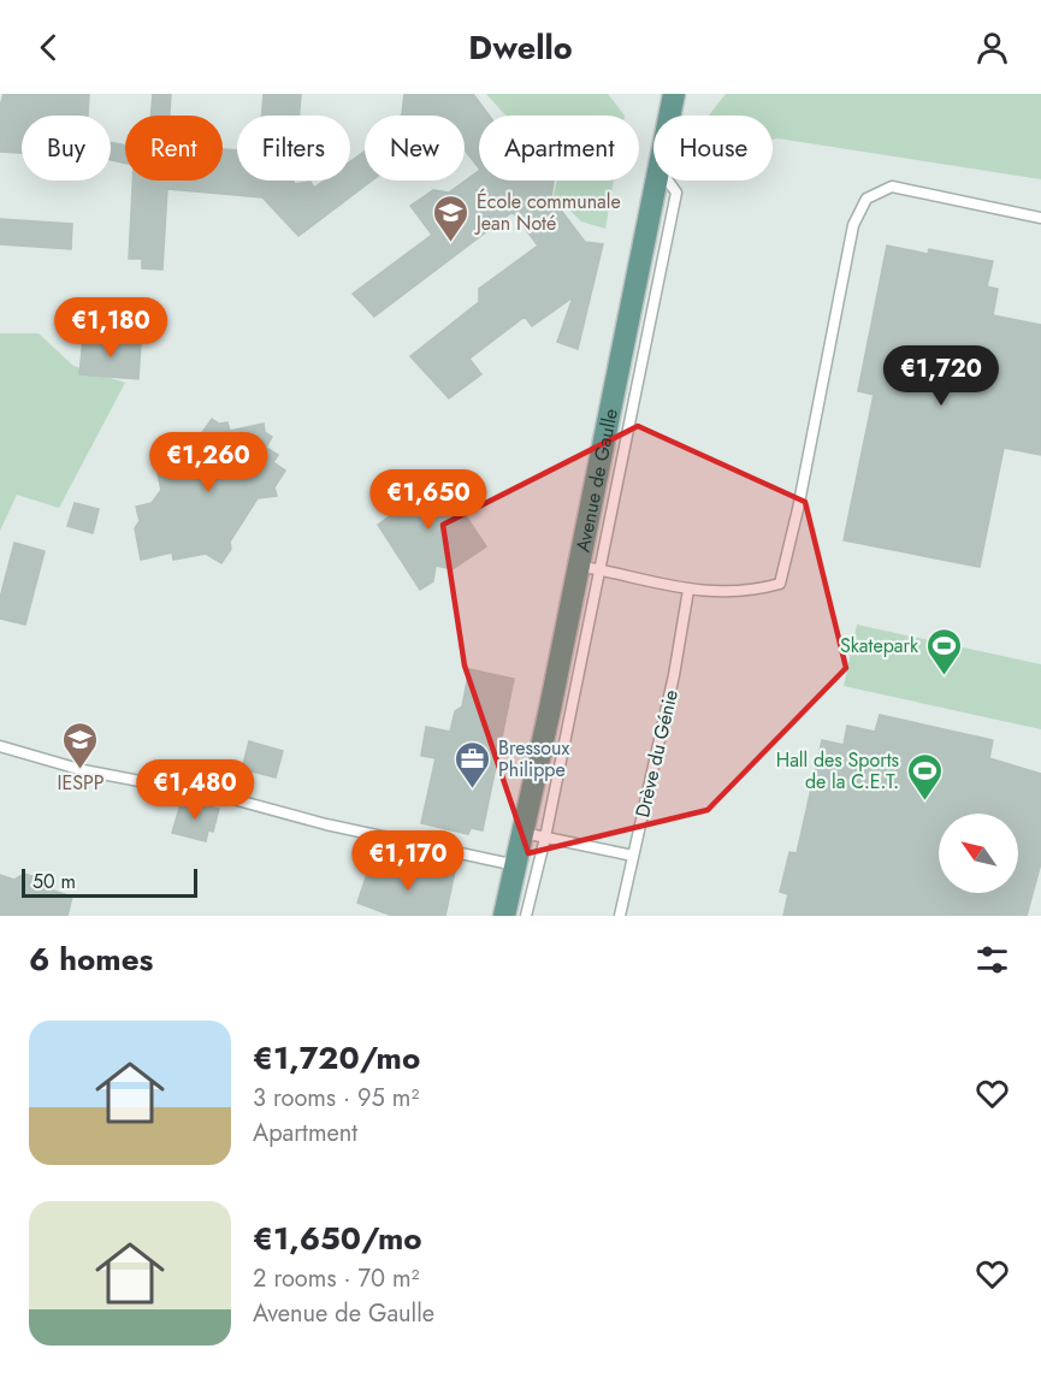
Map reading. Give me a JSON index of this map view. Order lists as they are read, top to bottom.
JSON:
{
  "streets": {
    "main road": ["Avenue de Gaulle"],
    "lane": ["Drève du Génie"]
  },
  "places": {
    "school or university": ["École communale Jean Noté", "IESPP"],
    "sports": ["Skatepark", "Hall des Sports de la C.E.T."],
    "office": ["Bressoux Philippe"]
  },
  "scale_bar": "50 m",
  "north": "top left",
  "page": {
    "header": "Dwello",
    "chip": [
      "Buy",
      "Rent",
      "Filters",
      "New",
      "Apartment",
      "House"
    ],
    "price": [
      "€1,180",
      "€1,720",
      "€1,260",
      "€1,650",
      "€1,480",
      "€1,170"
    ],
    "scale": "50 m",
    "heading": "6 homes",
    "list": [
      {
        "name": "€1,720/mo",
        "note": "3 rooms · 95 m² · Apartment"
      },
      {
        "name": "€1,650/mo",
        "note": "2 rooms · 70 m² · Avenue de Gaulle"
      }
    ]
  }
}
